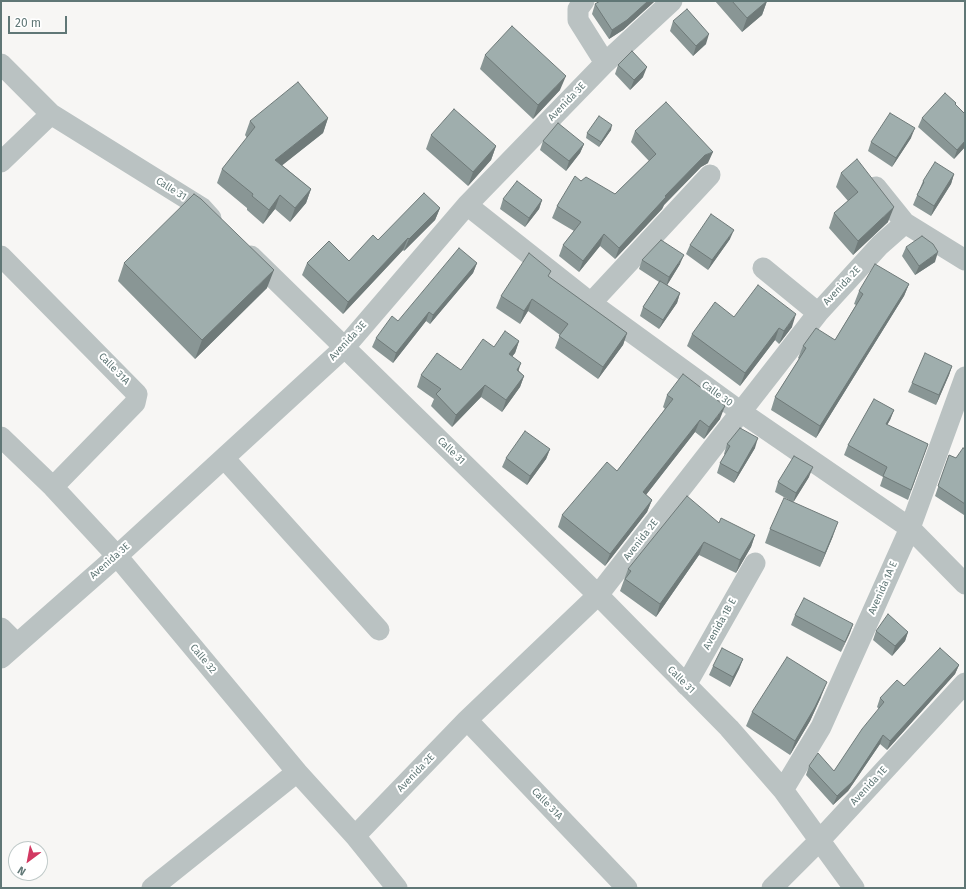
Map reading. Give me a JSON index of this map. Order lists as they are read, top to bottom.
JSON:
{
  "streets": {
    "street": [
      "Avenida 3E",
      "Calle 31",
      "Avenida 2E",
      "Calle 31A",
      "Calle 30",
      "Avenida 1A E",
      "Avenida 1B E",
      "Calle 32",
      "Avenida 1E"
    ]
  },
  "crossings": [
    ["Avenida 3E", "Calle 31"],
    ["Avenida 3E", "Calle 30"],
    ["Avenida 3E", "Calle 32"],
    ["Calle 31", "Avenida 2E"],
    ["Calle 31", "Avenida 1A E"],
    ["Calle 31", "Avenida 1B E"],
    ["Calle 31", "Avenida 1E"],
    ["Avenida 2E", "Calle 31A"],
    ["Avenida 2E", "Calle 30"],
    ["Avenida 2E", "Calle 32"],
    ["Calle 31A", "Calle 32"],
    ["Calle 30", "Avenida 1A E"]
  ],
  "scale_bar": "20 m",
  "north": "bottom left"
}
